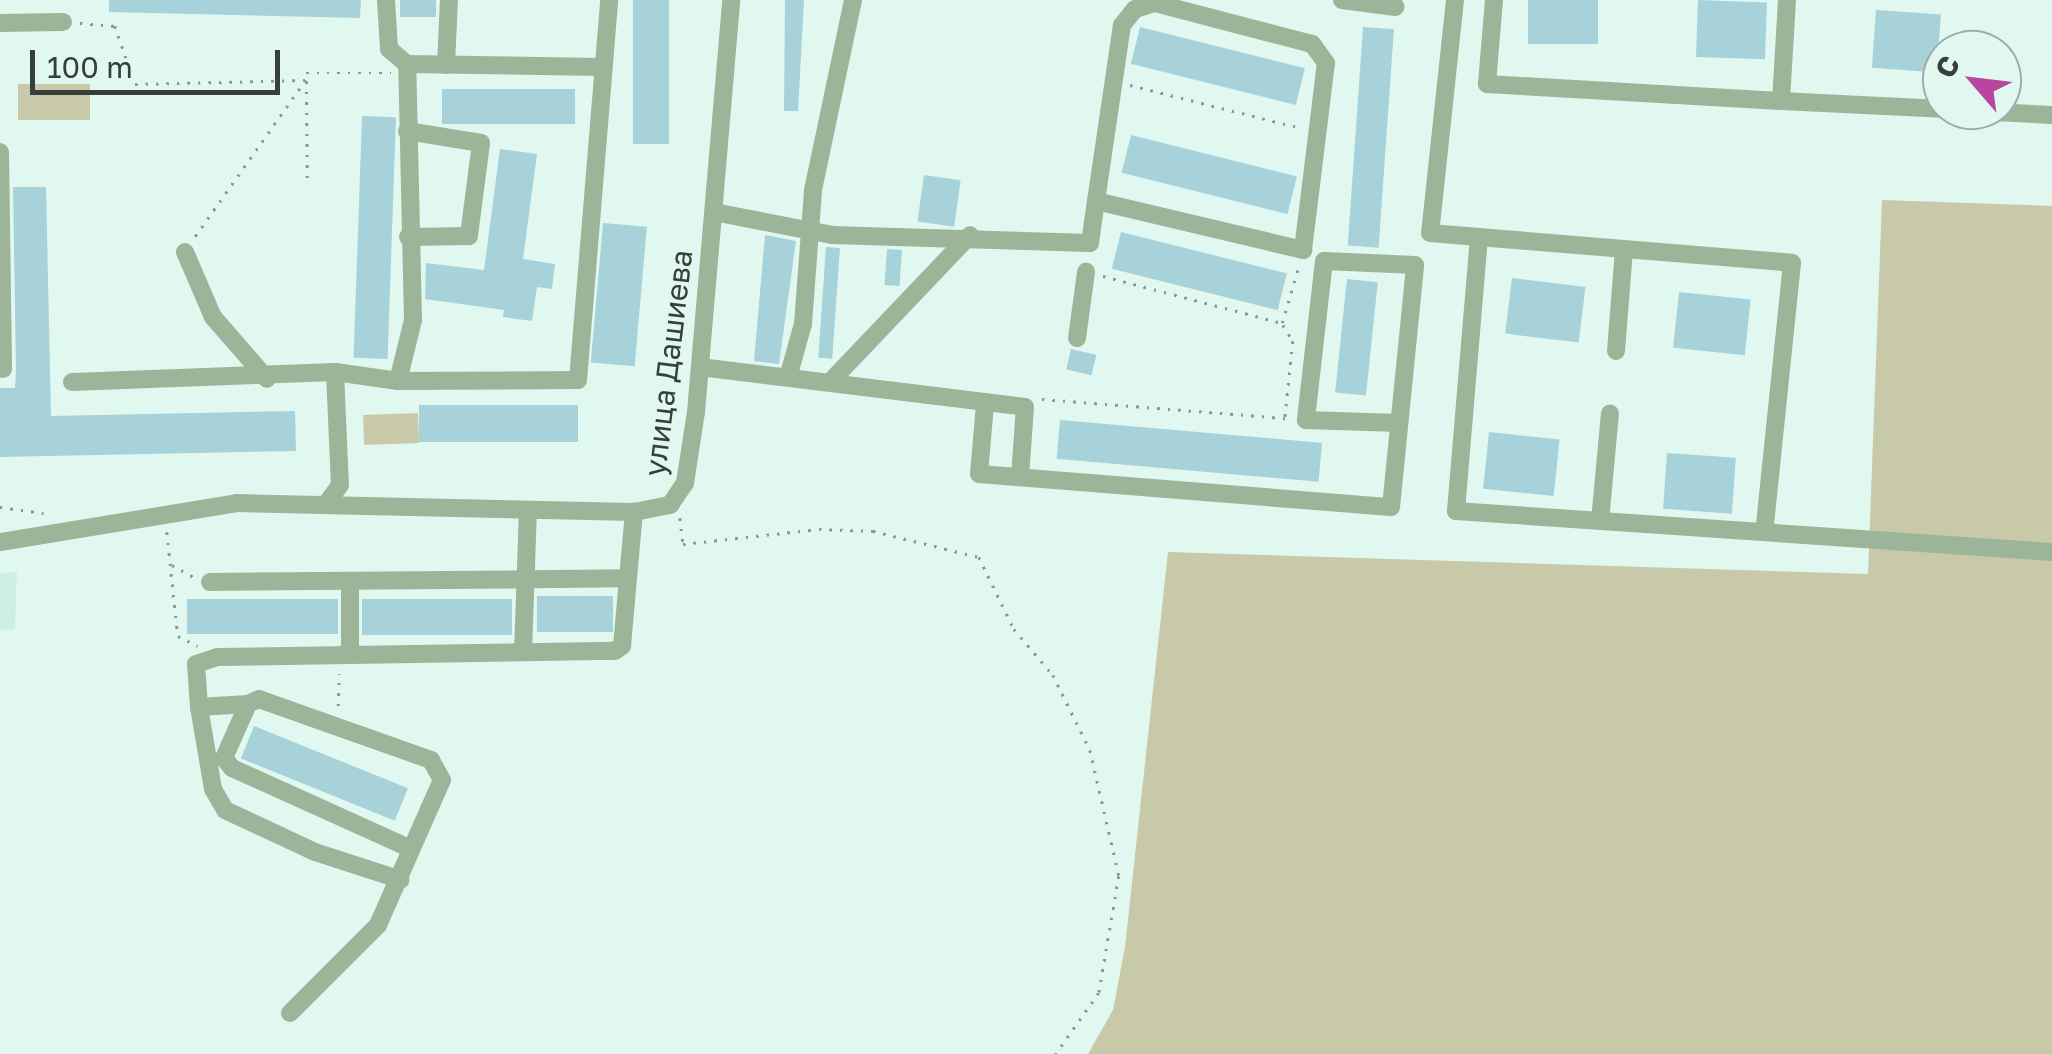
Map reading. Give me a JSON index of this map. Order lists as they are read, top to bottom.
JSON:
{
  "streets": {
    "street": ["улица Дашиева"]
  },
  "scale_bar": "100 m",
  "north": "top left"
}
